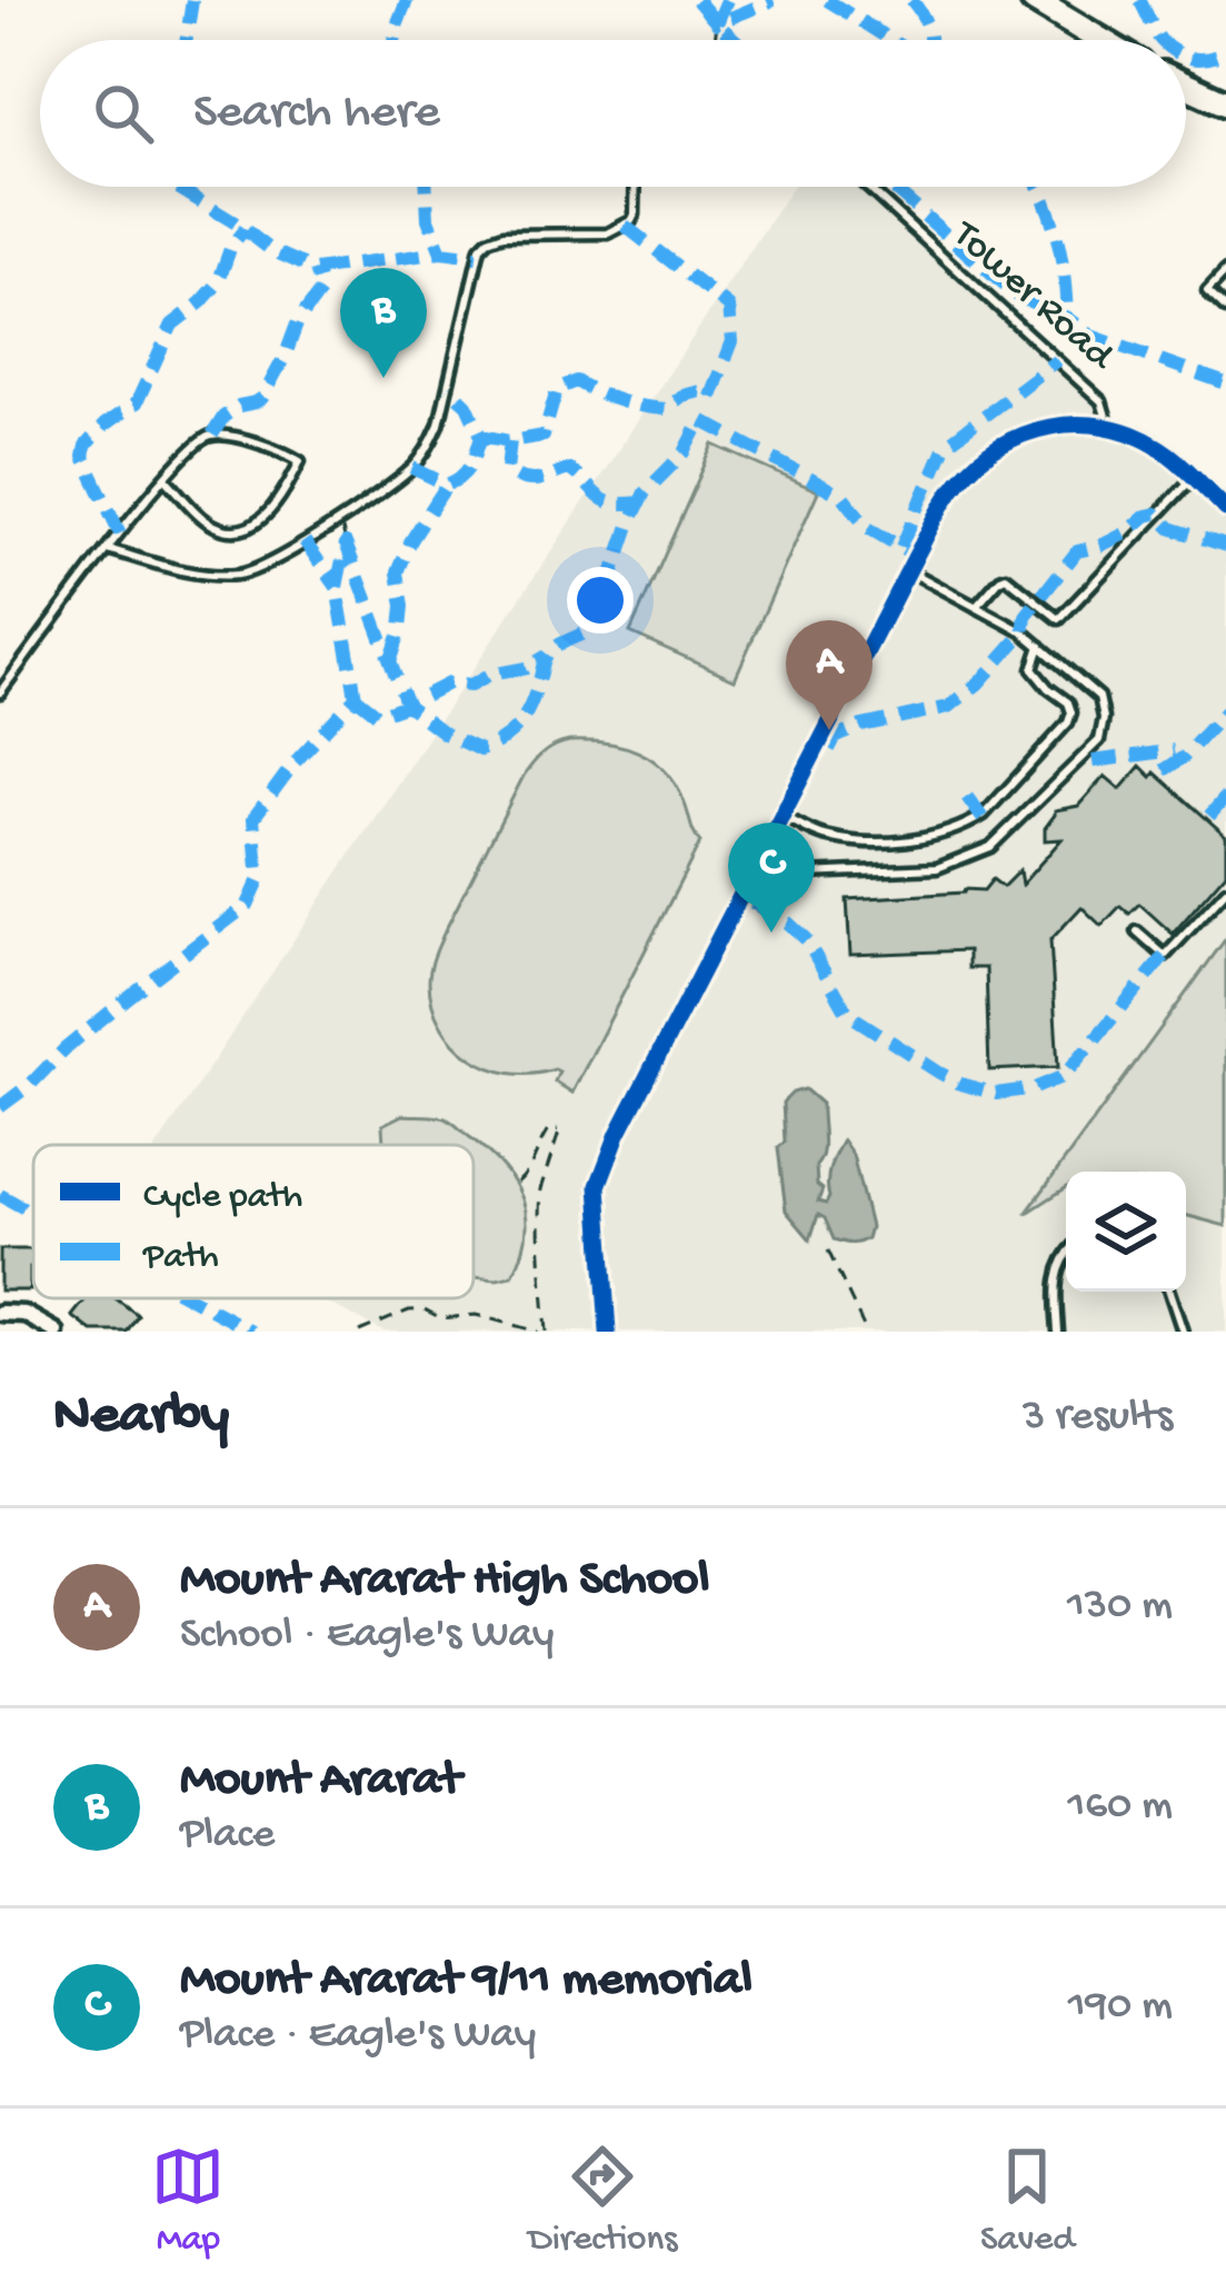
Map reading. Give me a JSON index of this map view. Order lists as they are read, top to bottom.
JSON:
{
  "streets": {
    "lane": ["Tower Road"]
  },
  "legend": ["Cycle path", "Path"],
  "page": {
    "search": "Search here",
    "pins": ["B", "A", "C"],
    "heading": ["Nearby", "3 results"],
    "list": [
      {
        "mark": "A",
        "name": "Mount Ararat High School",
        "note": "School · Eagle's Way",
        "value": "130 m"
      },
      {
        "mark": "B",
        "name": "Mount Ararat",
        "note": "Place",
        "value": "160 m"
      },
      {
        "mark": "C",
        "name": "Mount Ararat 9/11 memorial",
        "note": "Place · Eagle's Way",
        "value": "190 m"
      }
    ],
    "nav": ["Map", "Directions", "Saved"]
  }
}
